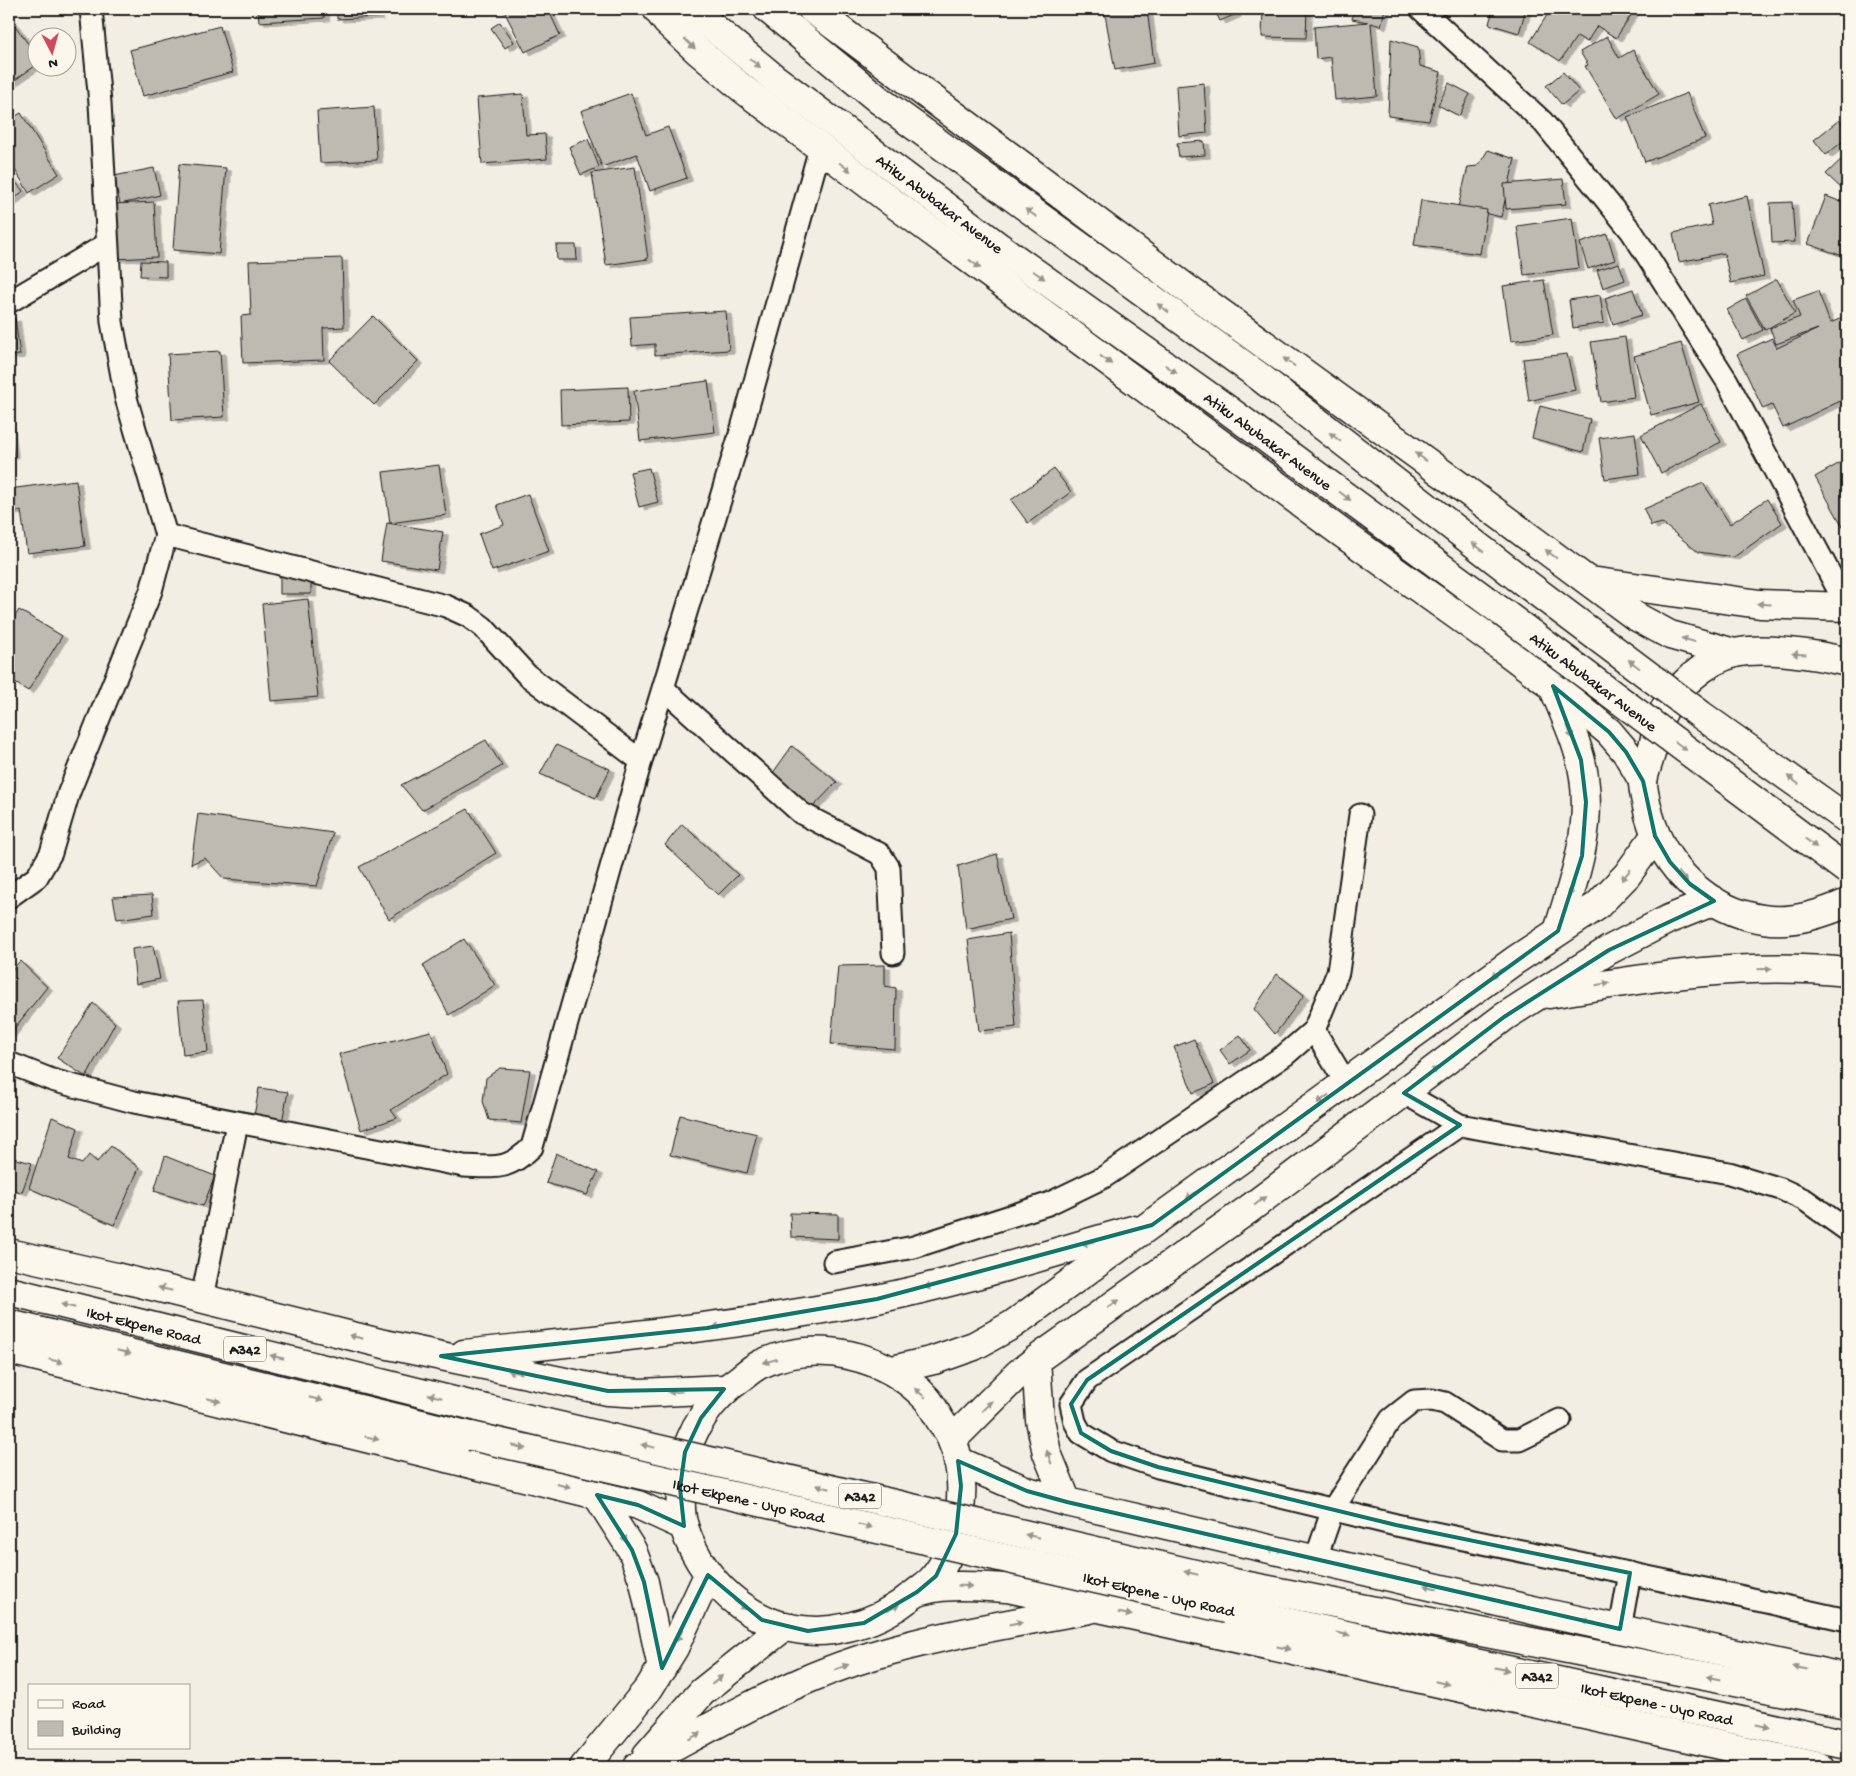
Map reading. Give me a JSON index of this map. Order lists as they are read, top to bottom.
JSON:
{
  "streets": {
    "main road": [
      "Atiku Abubakar Avenue",
      "Ikot Ekpene Road",
      "A342",
      "Ikot Ekpene - Uyo Road"
    ]
  },
  "crossings": [
    ["Ikot Ekpene Road", "Ikot Ekpene - Uyo Road"]
  ],
  "legend": ["Road", "Building"],
  "north": "bottom"
}
